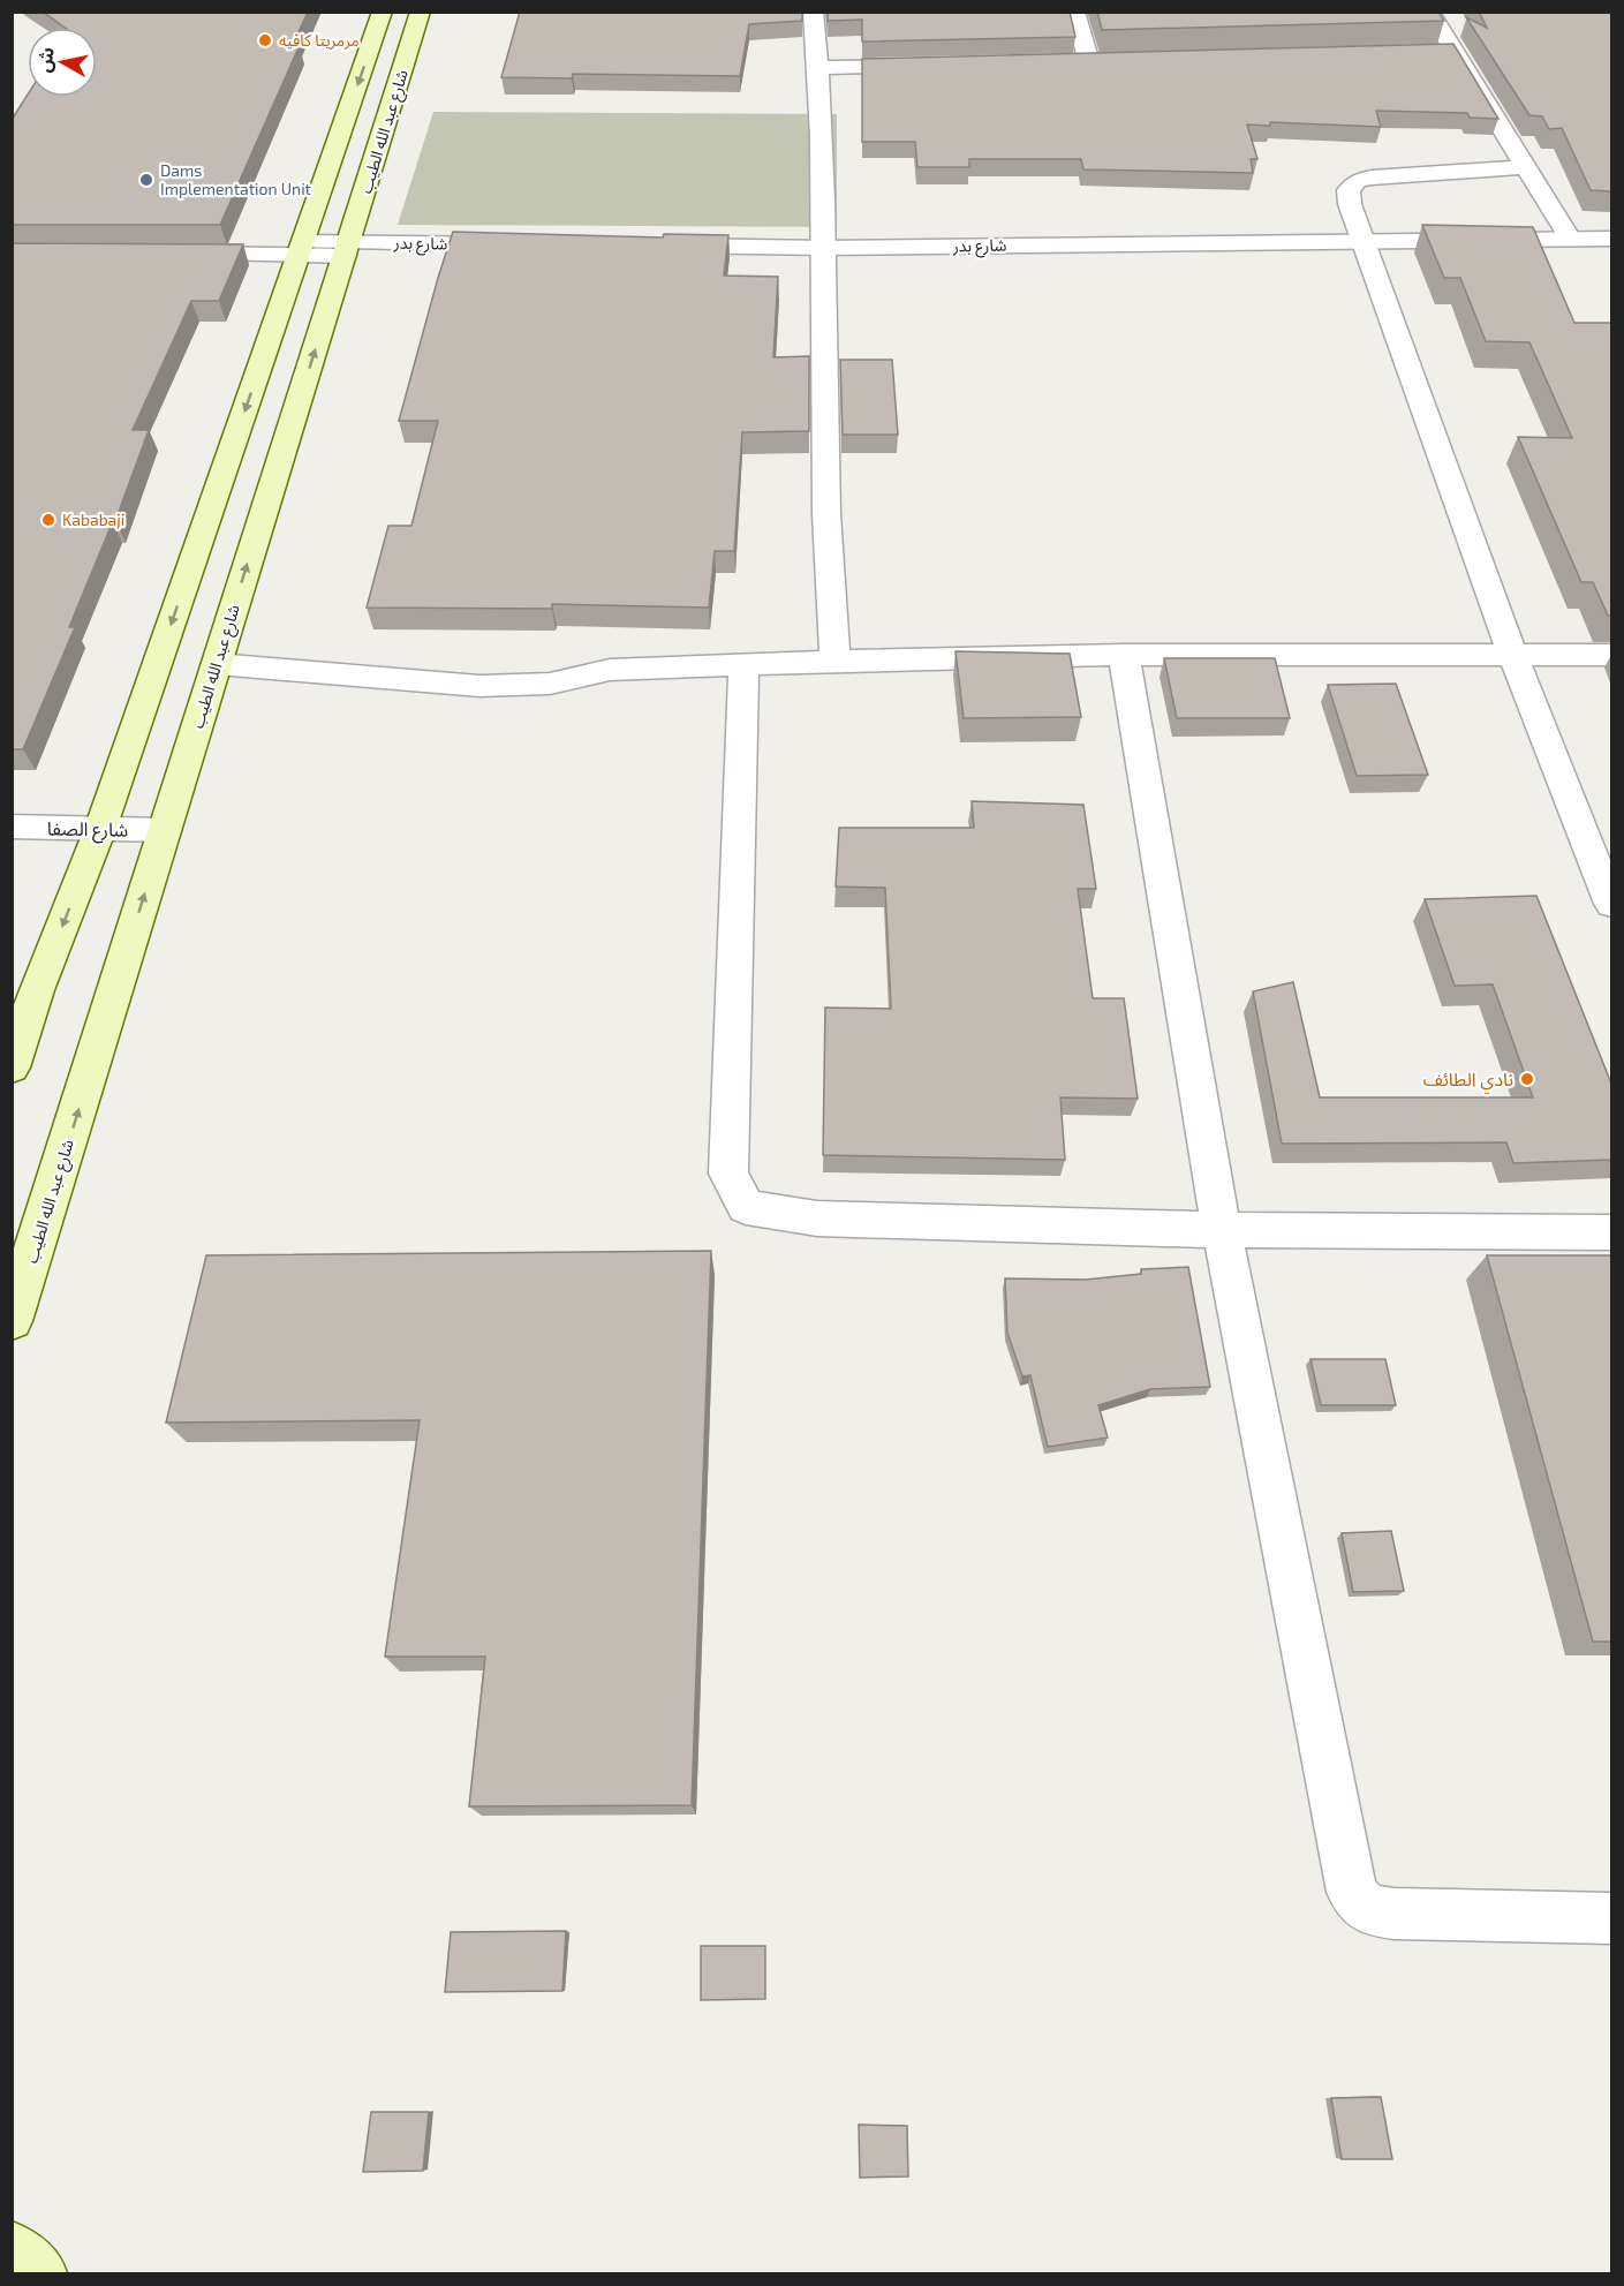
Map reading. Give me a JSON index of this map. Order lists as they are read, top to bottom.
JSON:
{
  "streets": {
    "main road": ["شارع عبد الله الطيب"],
    "street": ["شارع بدر", "شارع الصفا"]
  },
  "crossings": [
    ["شارع عبد الله الطيب", "شارع بدر"],
    ["شارع عبد الله الطيب", "شارع الصفا"]
  ],
  "places": [
    "مرمريتا كافيه",
    "Dams Implementation Unit",
    "Kababaji",
    "نادي الطائف"
  ],
  "north": "left"
}
